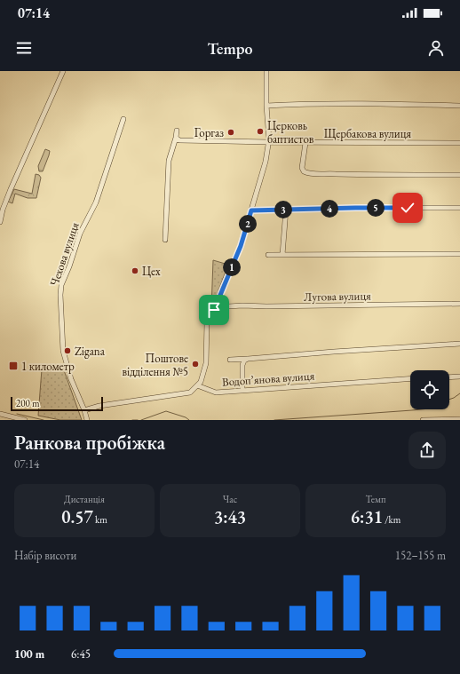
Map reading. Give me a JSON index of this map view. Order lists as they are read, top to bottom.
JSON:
{
  "streets": {
    "street": [
      "Щербакова вулиця",
      "Чехова вулиця",
      "Лугова вулиця",
      "Водоп’янова вулиця"
    ]
  },
  "places": {
    "other": [
      "Церковь баптистов",
      "Горгаз",
      "Цех",
      "Zigana",
      "Поштове відділення №5"
    ],
    "transit": ["1 километр"]
  },
  "scale_bar": "200 m",
  "page": {
    "status": "07:14",
    "header": "Tempo",
    "pins": [
      "5",
      "4",
      "3",
      "2",
      "1"
    ],
    "scale": "200 m",
    "heading": ["Ранкова пробіжка", "07:14"],
    "stats": [
      ["Дистанція", "0.57 km"],
      ["Час", "3:43"],
      ["Темп", "6:31 /km"]
    ],
    "chart": ["Набір висоти", "152–155 m"],
    "list": [
      {
        "name": "100 m",
        "note": "6:45"
      }
    ]
  }
}
